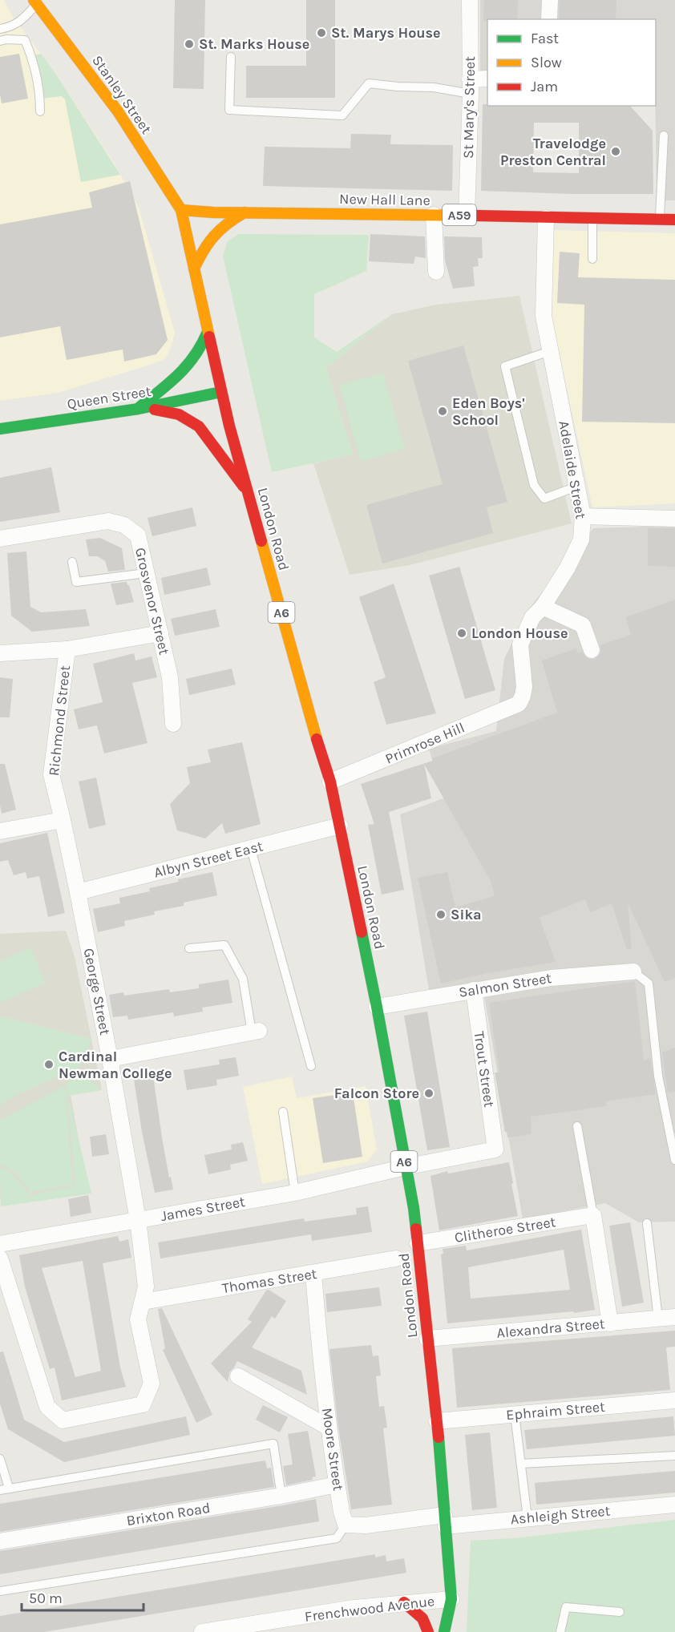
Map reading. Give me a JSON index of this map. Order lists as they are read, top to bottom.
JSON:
{
  "streets": {
    "main road": [
      "Stanley Street",
      "New Hall Lane",
      "A59",
      "Queen Street",
      "London Road",
      "A6"
    ],
    "street": [
      "St Mary's Street",
      "Adelaide Street",
      "Grosvenor Street",
      "Richmond Street",
      "Primrose Hill",
      "Albyn Street East",
      "Salmon Street",
      "George Street",
      "Trout Street",
      "James Street",
      "Clitheroe Street",
      "Thomas Street",
      "Alexandra Street",
      "Ephraim Street",
      "Moore Street",
      "Brixton Road",
      "Ashleigh Street",
      "Frenchwood Avenue"
    ]
  },
  "crossings": [
    ["Stanley Street", "New Hall Lane"],
    ["Stanley Street", "London Road"],
    ["St Mary's Street", "New Hall Lane"],
    ["New Hall Lane", "Adelaide Street"],
    ["New Hall Lane", "London Road"],
    ["Queen Street", "London Road"],
    ["Adelaide Street", "Primrose Hill"],
    ["London Road", "Primrose Hill"],
    ["London Road", "Albyn Street East"],
    ["London Road", "Salmon Street"],
    ["London Road", "James Street"],
    ["London Road", "Clitheroe Street"],
    ["London Road", "Alexandra Street"],
    ["London Road", "Ephraim Street"],
    ["London Road", "Ashleigh Street"],
    ["London Road", "Frenchwood Avenue"],
    ["Richmond Street", "George Street"],
    ["Albyn Street East", "George Street"],
    ["Salmon Street", "Trout Street"],
    ["George Street", "James Street"],
    ["George Street", "Thomas Street"],
    ["Trout Street", "James Street"],
    ["Thomas Street", "Moore Street"],
    ["Moore Street", "Brixton Road"]
  ],
  "places": [
    "St. Marys House",
    "St. Marks House",
    "Travelodge Preston Central",
    "Eden Boys' School",
    "London House",
    "Sika",
    "Cardinal Newman College",
    "Falcon Store"
  ],
  "legend": ["Fast", "Slow", "Jam"],
  "scale_bar": "50 m"
}
